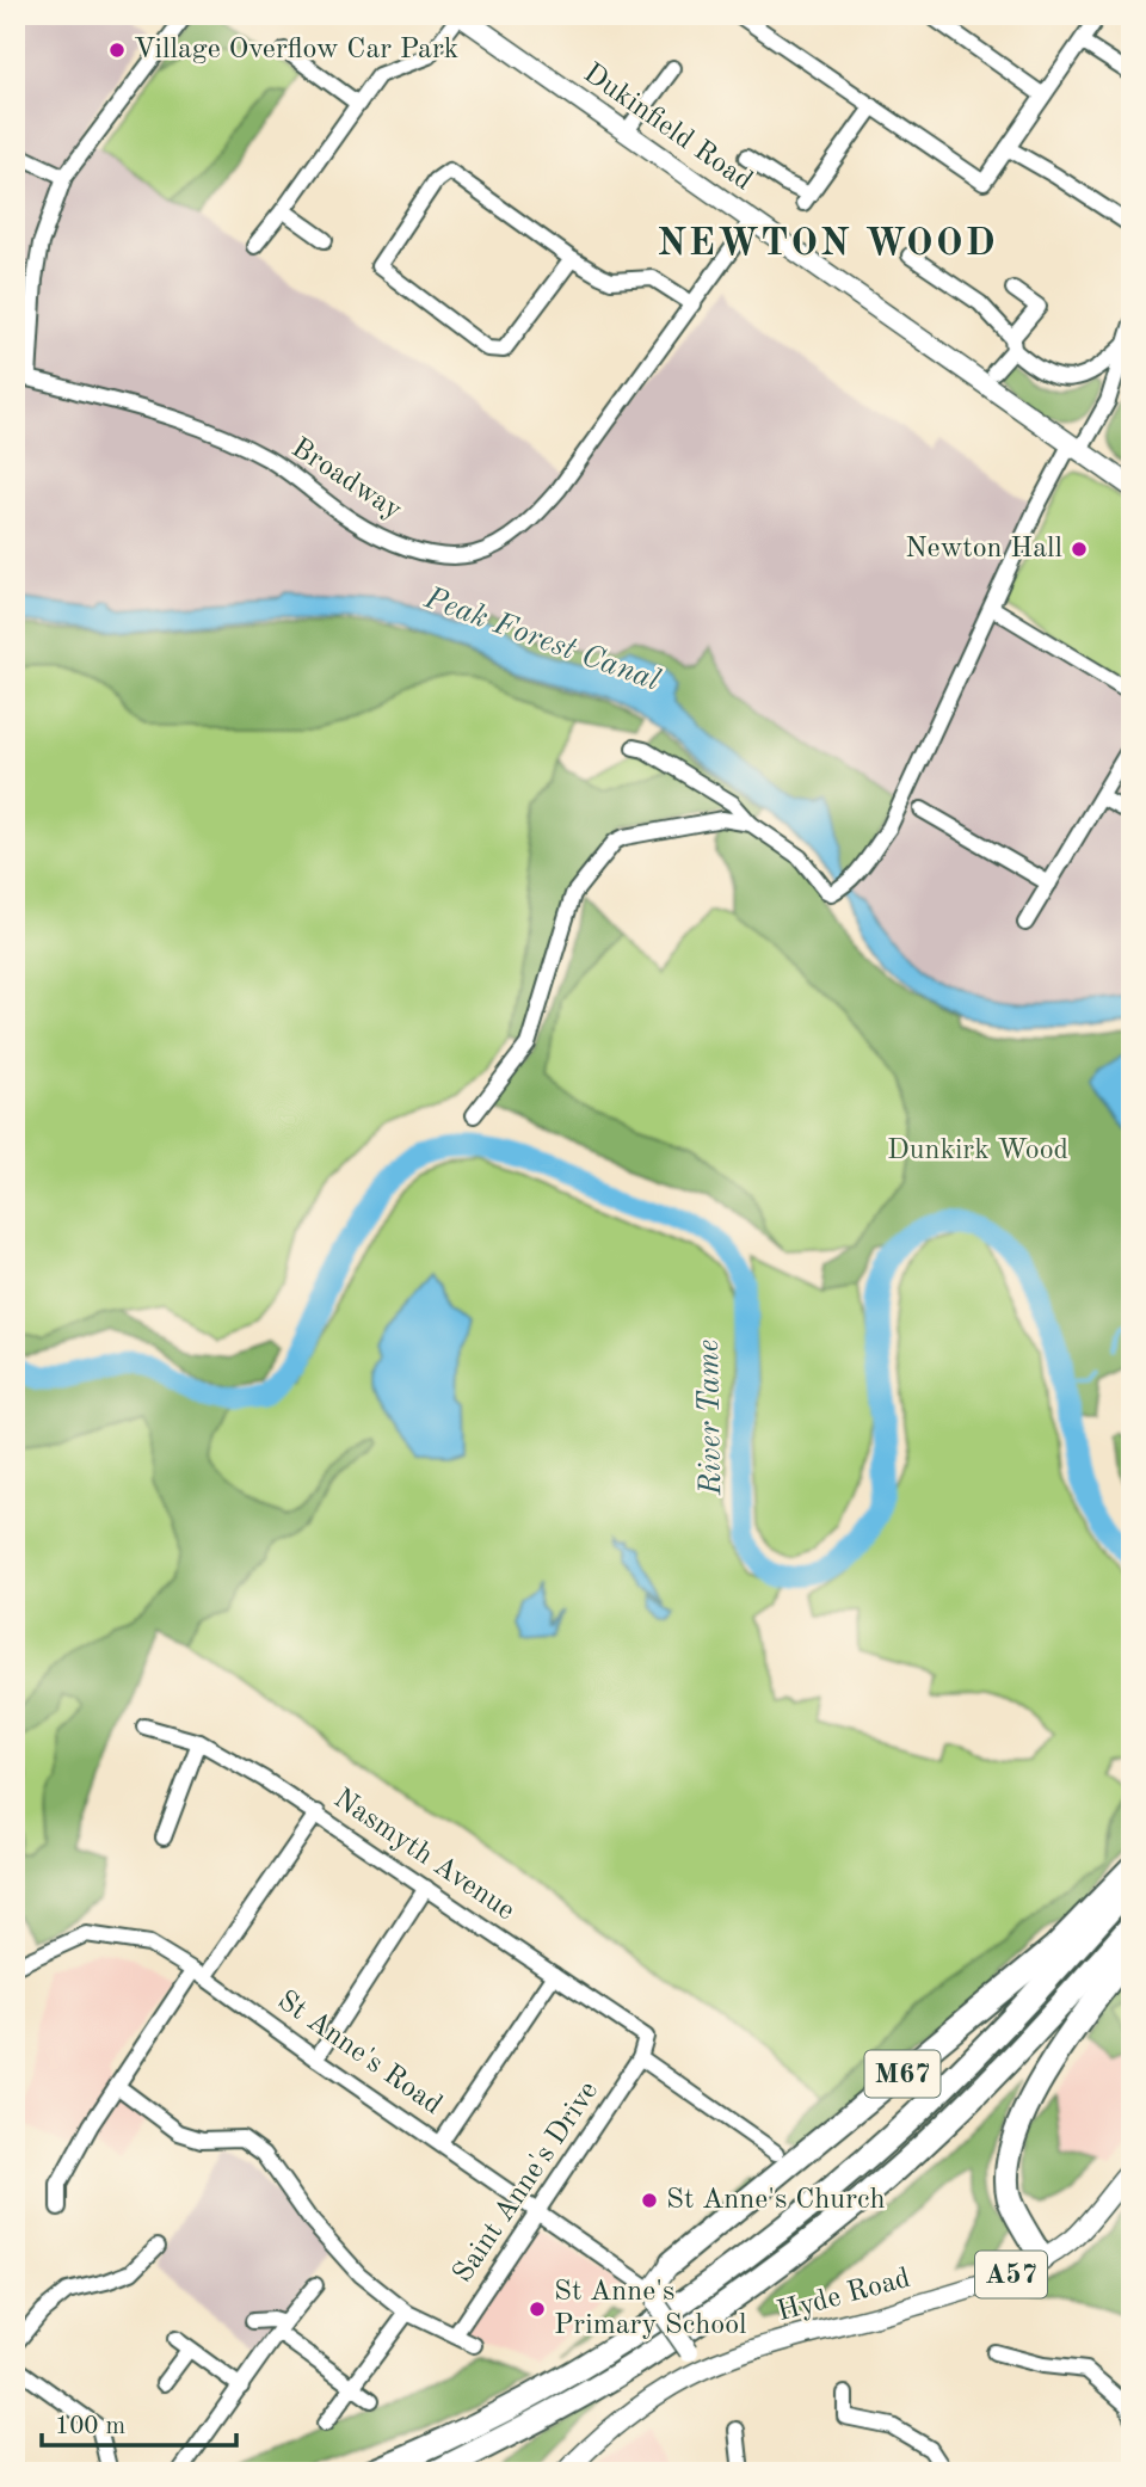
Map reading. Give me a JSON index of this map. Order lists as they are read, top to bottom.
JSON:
{
  "streets": {
    "highway": ["M67"],
    "main road": [
      "Dukinfield Road",
      "St Anne's Road",
      "A57",
      "Hyde Road"
    ],
    "street": ["Broadway", "Nasmyth Avenue", "Saint Anne's Drive"]
  },
  "crossings": [
    ["Dukinfield Road", "Broadway"],
    ["Nasmyth Avenue", "Saint Anne's Drive"],
    ["St Anne's Road", "Saint Anne's Drive"],
    ["St Anne's Road", "Hyde Road"]
  ],
  "districts": ["NEWTON WOOD"],
  "water": ["Peak Forest Canal", "River Tame"],
  "parks": ["Dunkirk Wood"],
  "places": [
    "Village Overflow Car Park",
    "Newton Hall",
    "St Anne's Church",
    "St Anne's Primary School"
  ],
  "scale_bar": "100 m"
}
